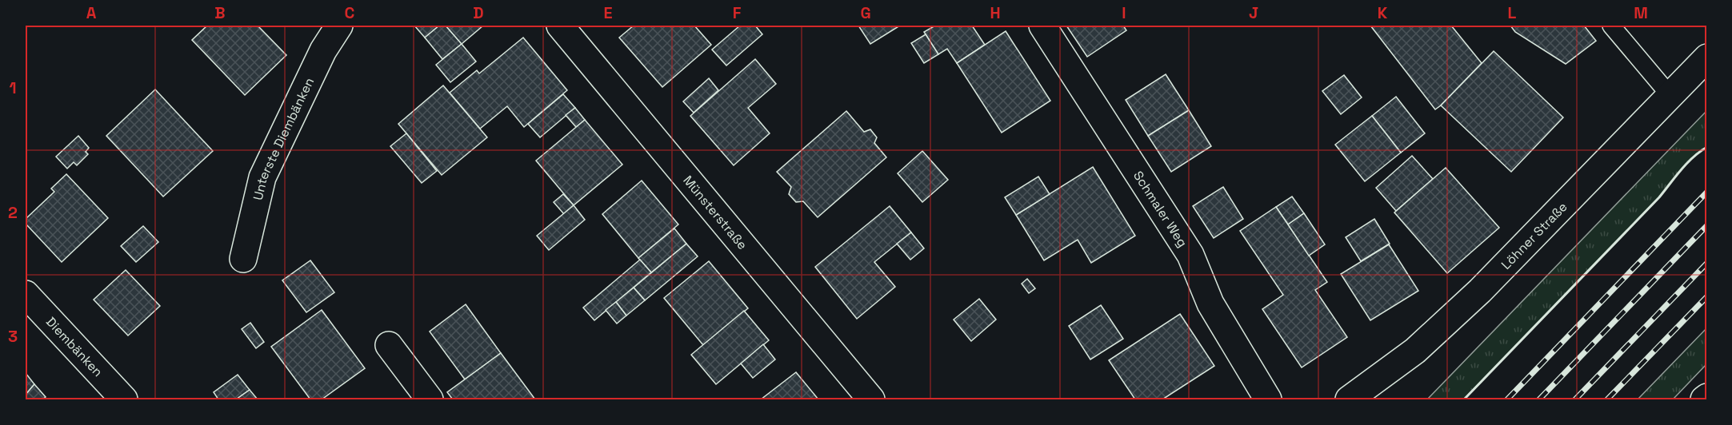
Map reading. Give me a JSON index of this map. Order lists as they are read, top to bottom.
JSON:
{
  "streets": {
    "street": [
      "Unterste Diembänken",
      "Schmaler Weg",
      "Münsterstraße",
      "Löhner Straße",
      "Diembänken"
    ]
  },
  "grid": {
    "columns": [
      "A",
      "B",
      "C",
      "D",
      "E",
      "F",
      "G",
      "H",
      "I",
      "J",
      "K",
      "L",
      "M"
    ],
    "rows": ["1", "2", "3"]
  }
}
